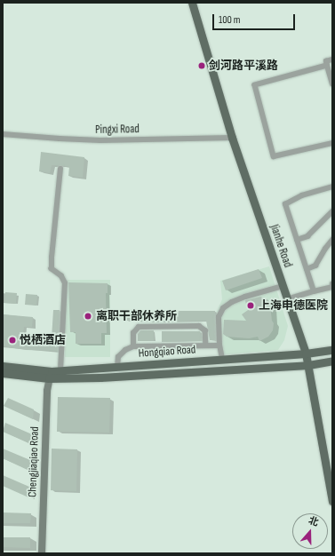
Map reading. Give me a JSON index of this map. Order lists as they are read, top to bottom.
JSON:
{
  "streets": {
    "main road": ["Jianhe Road", "Hongqiao Road"],
    "street": ["Pingxi Road", "Chengjiaqiao Road"]
  },
  "crossings": [
    ["Pingxi Road", "Jianhe Road"],
    ["Jianhe Road", "Hongqiao Road"],
    ["Hongqiao Road", "Chengjiaqiao Road"]
  ],
  "places": [
    "剑河路平溪路",
    "上海申德医院",
    "离职干部休养所",
    "悦栖酒店"
  ],
  "scale_bar": "100 m",
  "north": "top"
}
